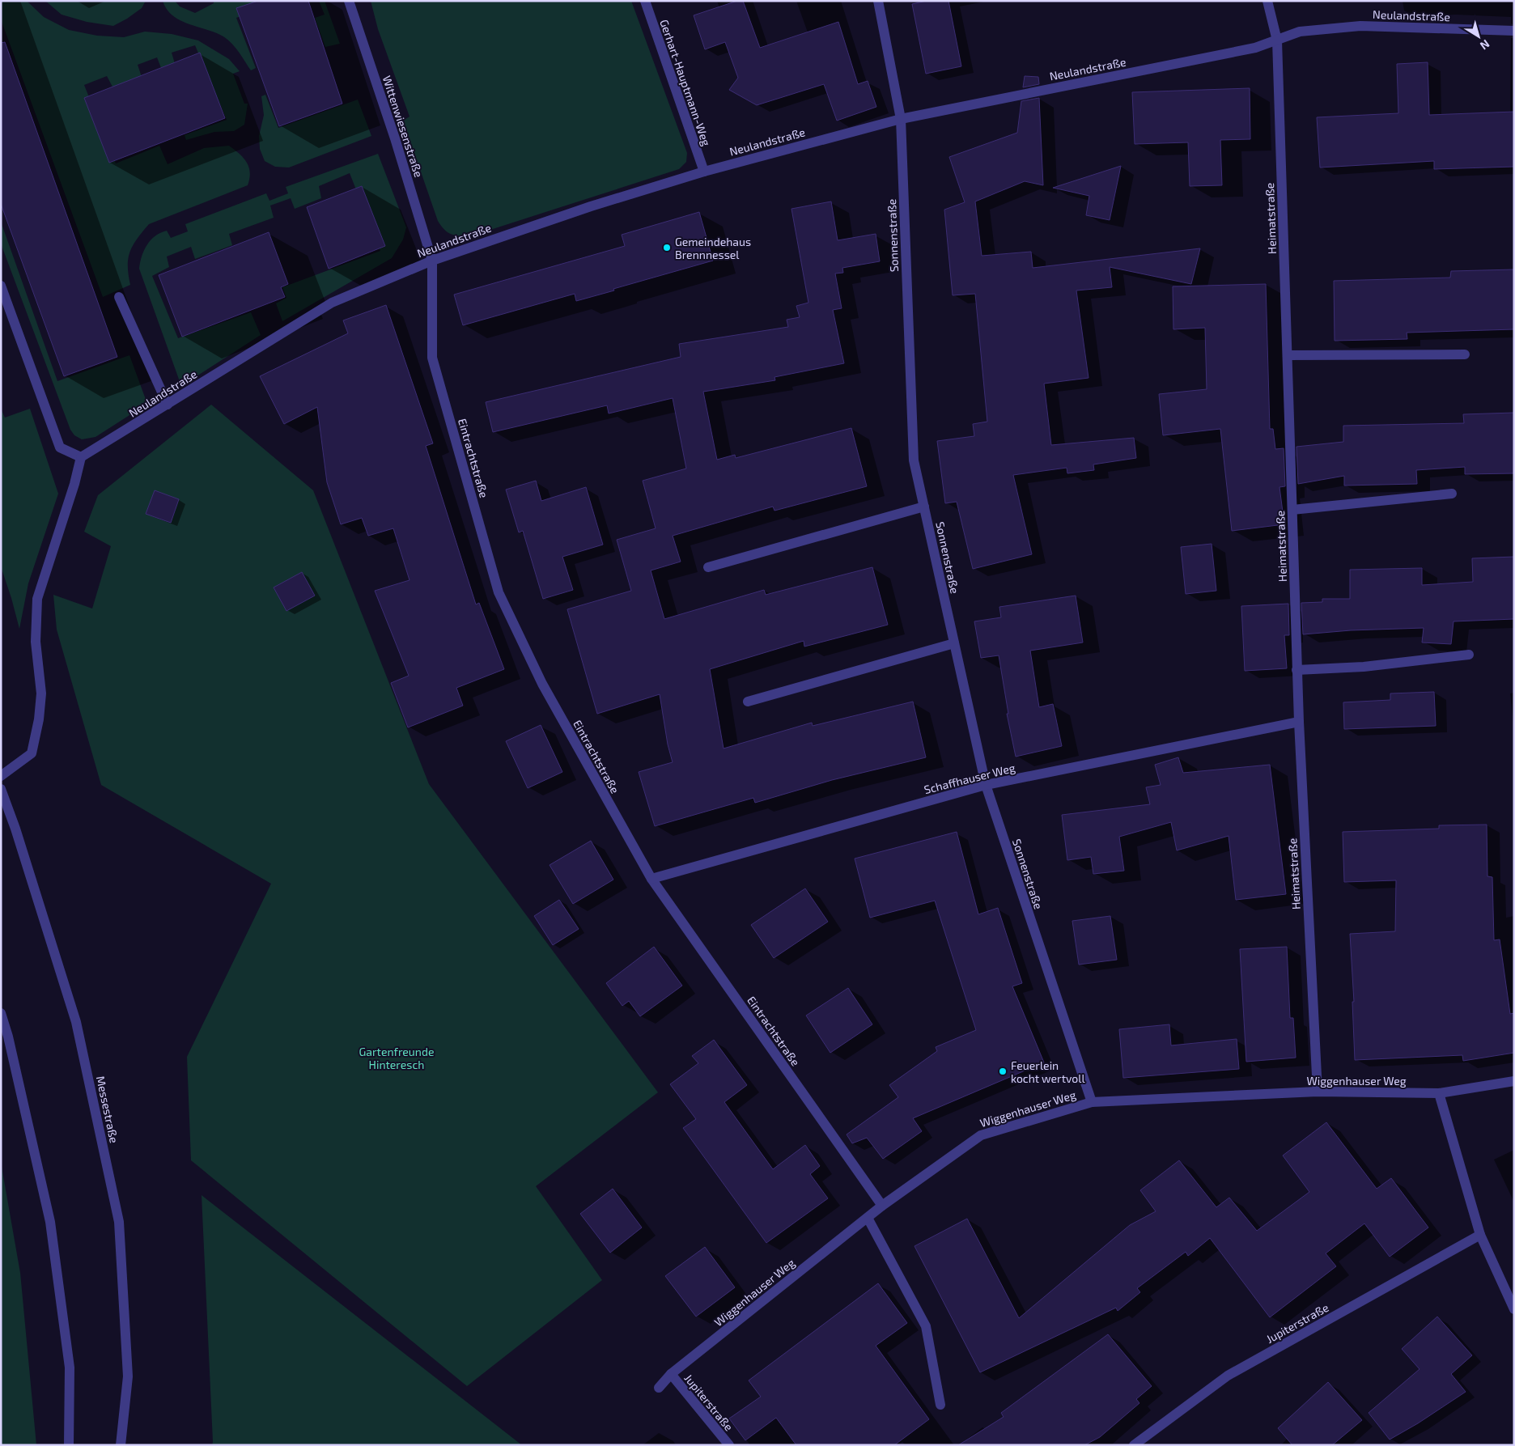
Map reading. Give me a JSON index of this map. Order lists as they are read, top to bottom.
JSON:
{
  "streets": {
    "street": [
      "Neulandstraße",
      "Gerhart-Hauptmann-Weg",
      "Wittenwiesenstraße",
      "Heimatstraße",
      "Sonnenstraße",
      "Eintrachtstraße",
      "Schaffhauser Weg",
      "Wiggenhauser Weg",
      "Messestraße",
      "Jupiterstraße"
    ]
  },
  "crossings": [
    ["Neulandstraße", "Gerhart-Hauptmann-Weg"],
    ["Neulandstraße", "Wittenwiesenstraße"],
    ["Neulandstraße", "Heimatstraße"],
    ["Neulandstraße", "Sonnenstraße"],
    ["Neulandstraße", "Eintrachtstraße"],
    ["Wittenwiesenstraße", "Eintrachtstraße"],
    ["Heimatstraße", "Schaffhauser Weg"],
    ["Heimatstraße", "Wiggenhauser Weg"],
    ["Sonnenstraße", "Schaffhauser Weg"],
    ["Sonnenstraße", "Wiggenhauser Weg"],
    ["Eintrachtstraße", "Schaffhauser Weg"],
    ["Eintrachtstraße", "Wiggenhauser Weg"],
    ["Wiggenhauser Weg", "Jupiterstraße"]
  ],
  "parks": ["Gartenfreunde Hinteresch"],
  "places": ["Gemeindehaus Brennnessel", "Feuerlein kocht wertvoll"],
  "north": "bottom right"
}
